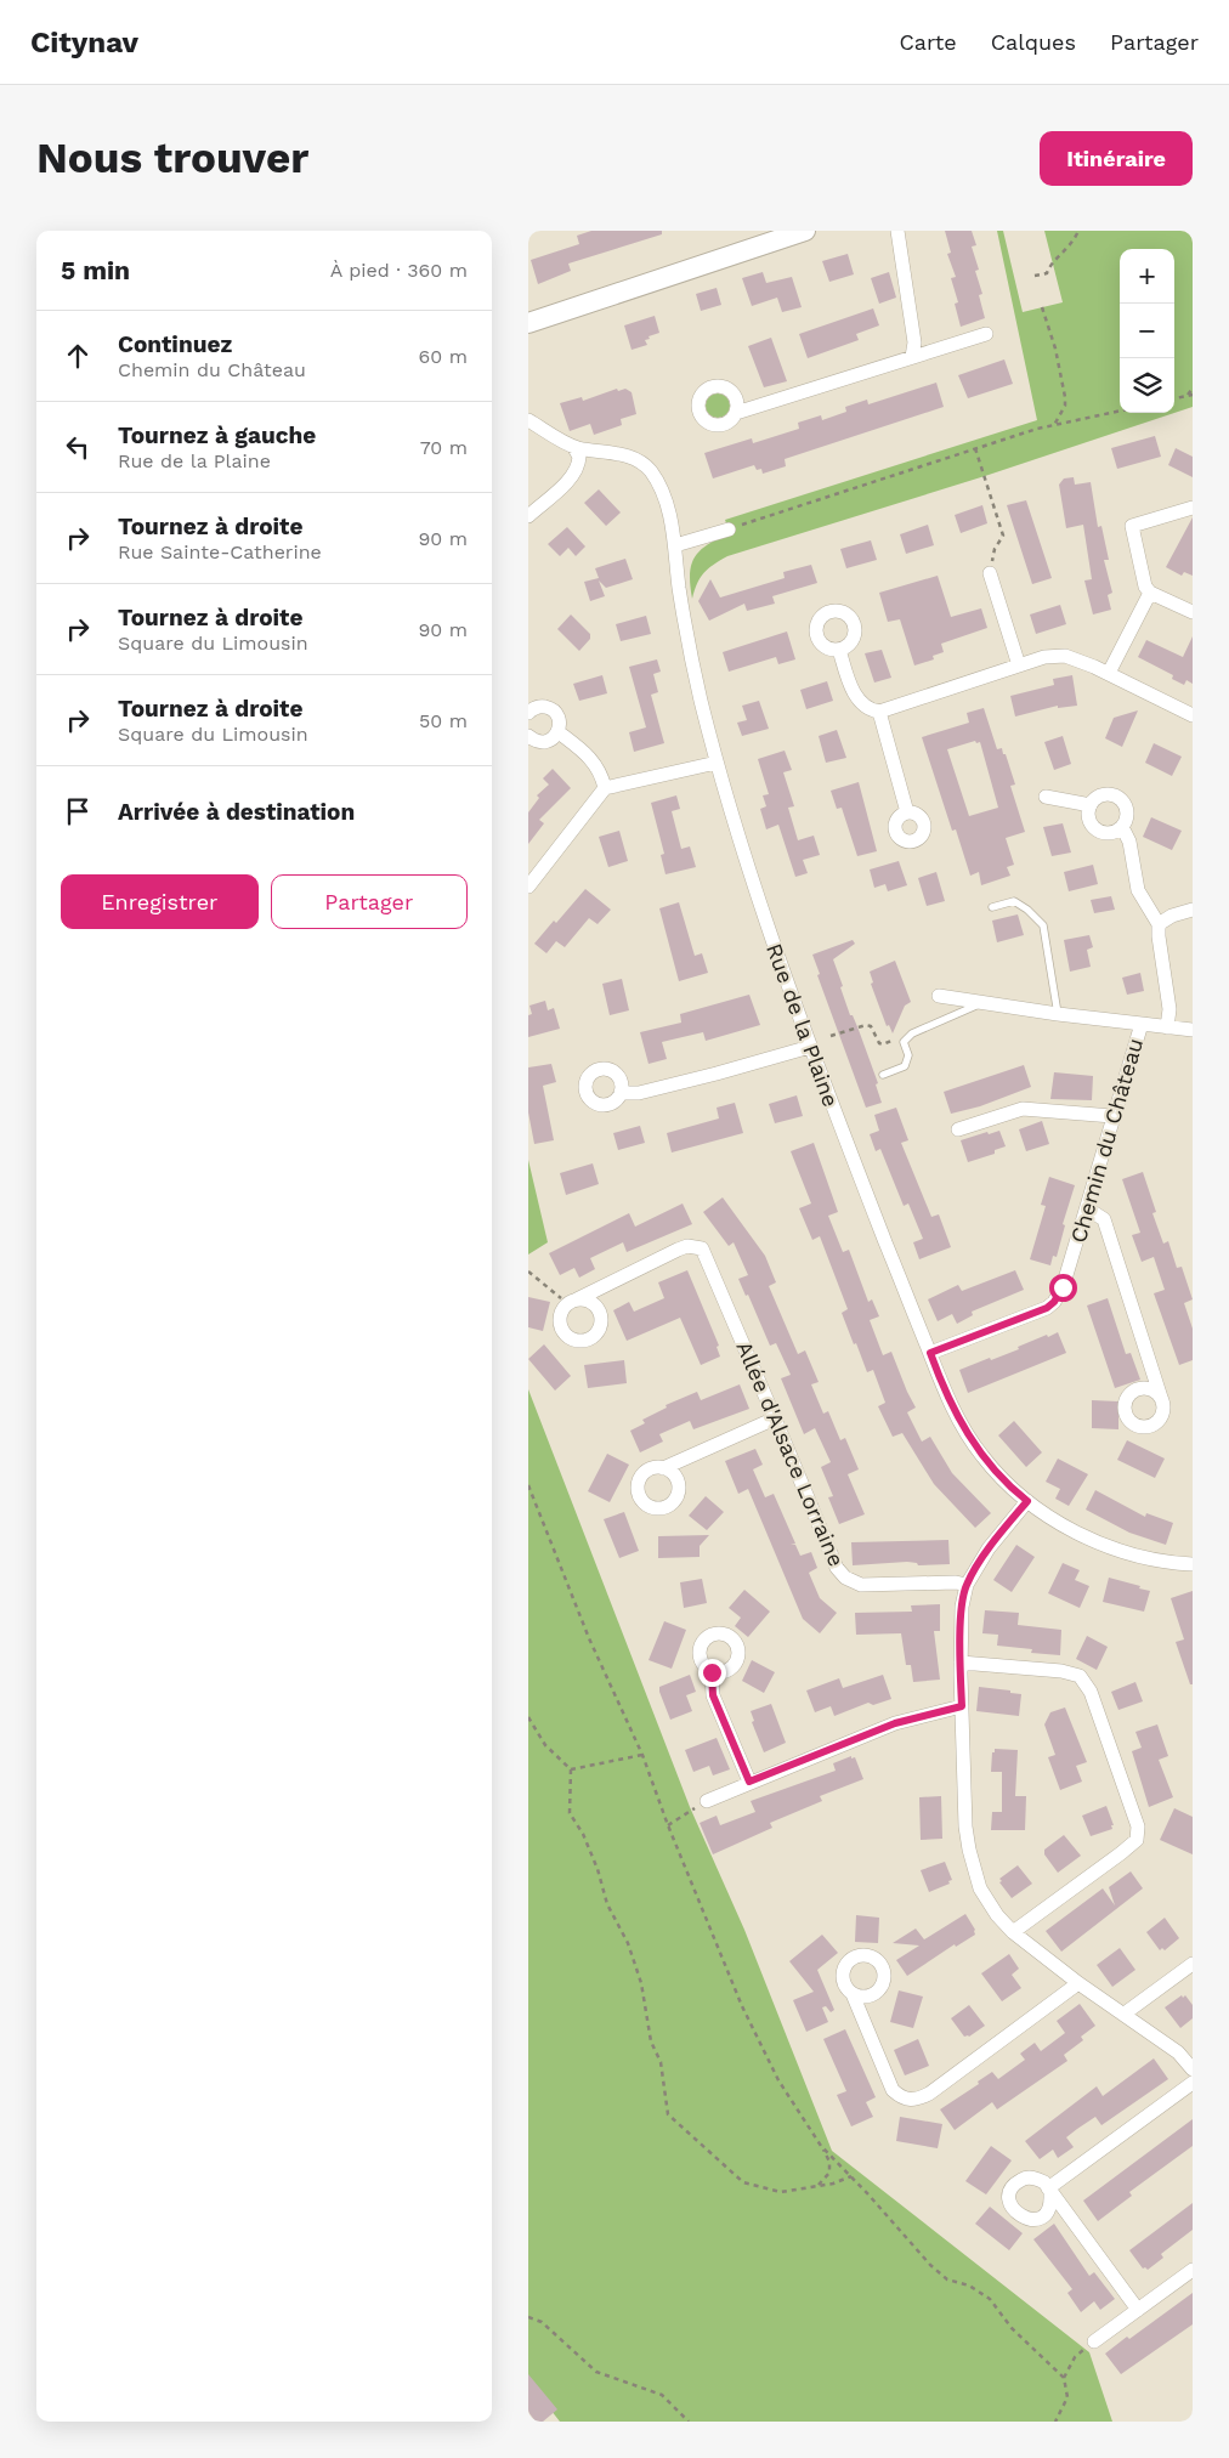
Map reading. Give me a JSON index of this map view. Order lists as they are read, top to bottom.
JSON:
{
  "streets": {
    "street": ["Rue de la Plaine", "Chemin du Château", "Allée d'Alsace Lorraine"]
  },
  "crossings": [
    ["Rue de la Plaine", "Chemin du Château"]
  ],
  "page": {
    "header": "Citynav",
    "nav": ["Carte", "Calques", "Partager"],
    "buttons": [
      "Itinéraire",
      ["Enregistrer", "Partager"]
    ],
    "title": "Nous trouver",
    "heading": ["5 min", "À pied · 360 m"],
    "map_buttons": ["+", "−"],
    "list": [
      ["Continuez", "Chemin du Château", "60 m"],
      ["Tournez à gauche", "Rue de la Plaine", "70 m"],
      ["Tournez à droite", "Rue Sainte-Catherine", "90 m"],
      ["Tournez à droite", "Square du Limousin", "90 m"],
      ["Tournez à droite", "Square du Limousin", "50 m"],
      "Arrivée à destination"
    ]
  }
}
